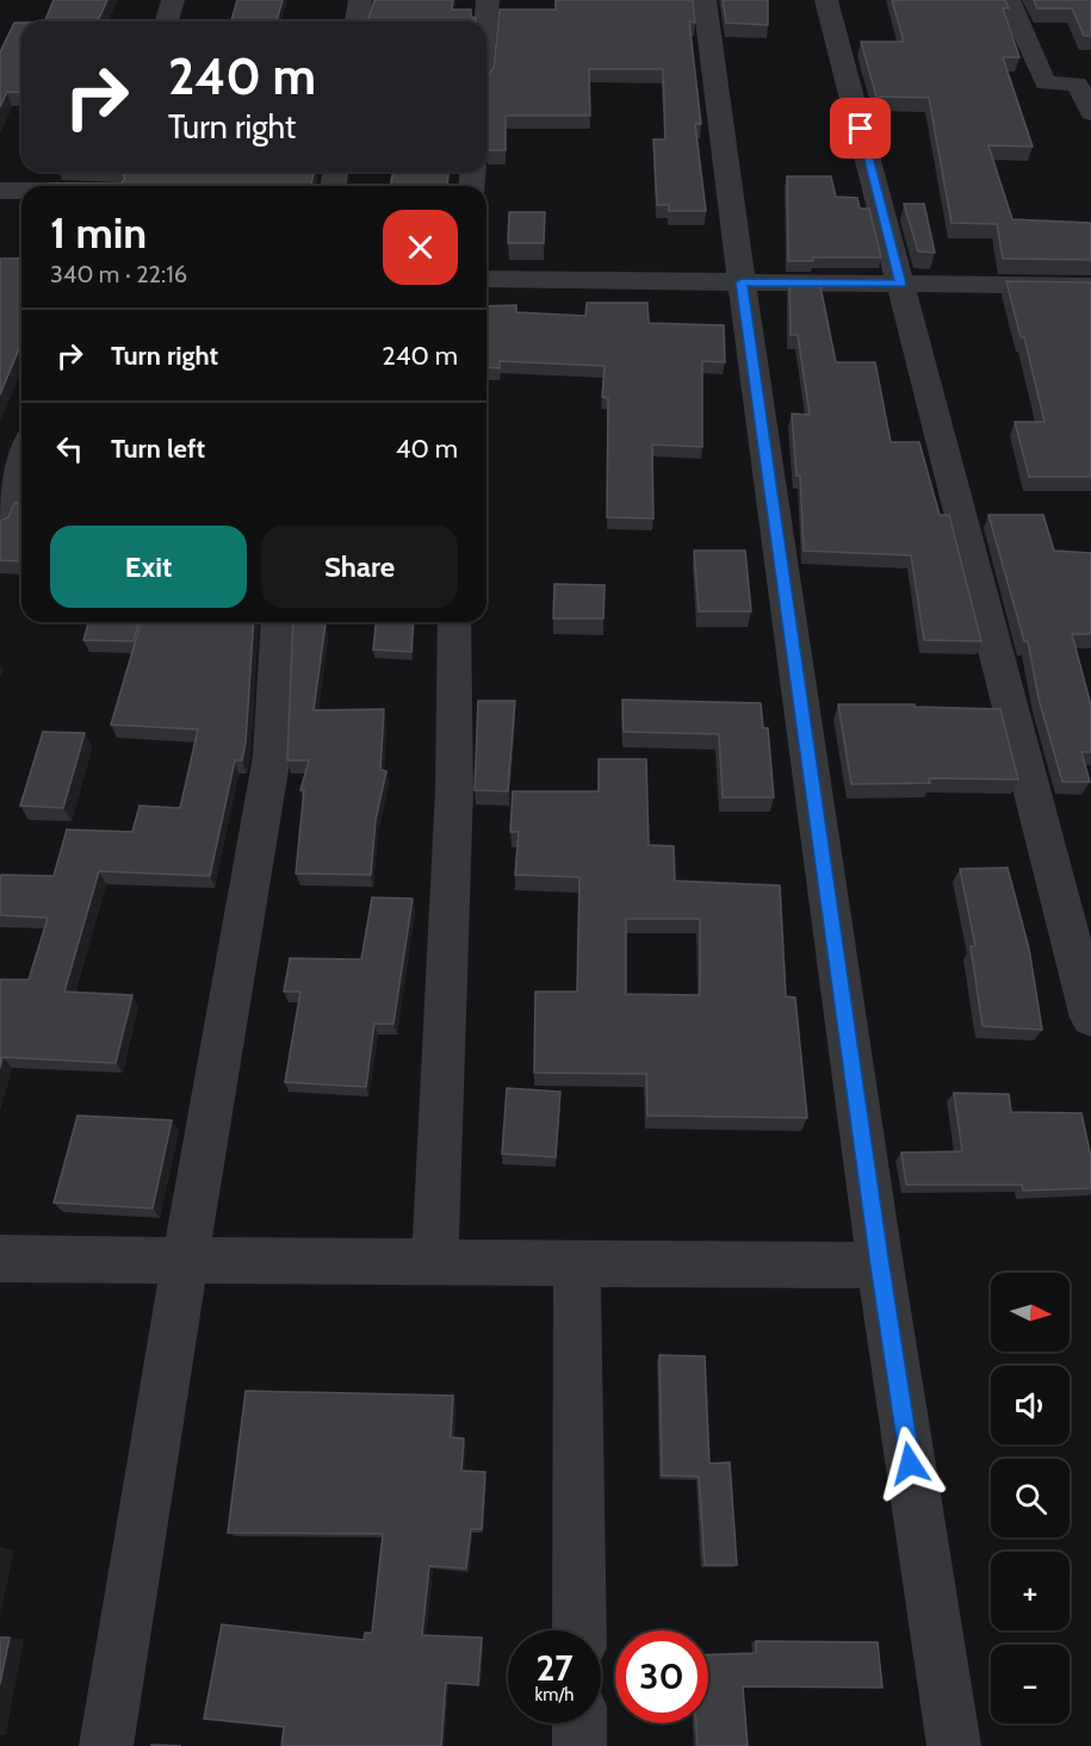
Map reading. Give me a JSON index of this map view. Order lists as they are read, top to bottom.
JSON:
{
  "north": "right",
  "page": {
    "turn": ["240 m", "Turn right"],
    "heading": ["1 min", "340 m · 22:16"],
    "list": [
      {
        "name": "Turn right",
        "value": "240 m"
      },
      {
        "name": "Turn left",
        "value": "40 m"
      }
    ],
    "buttons": ["Exit", "Share"],
    "map_buttons": ["+", "−"],
    "speed": "27 km/h",
    "limit": "30"
  }
}
